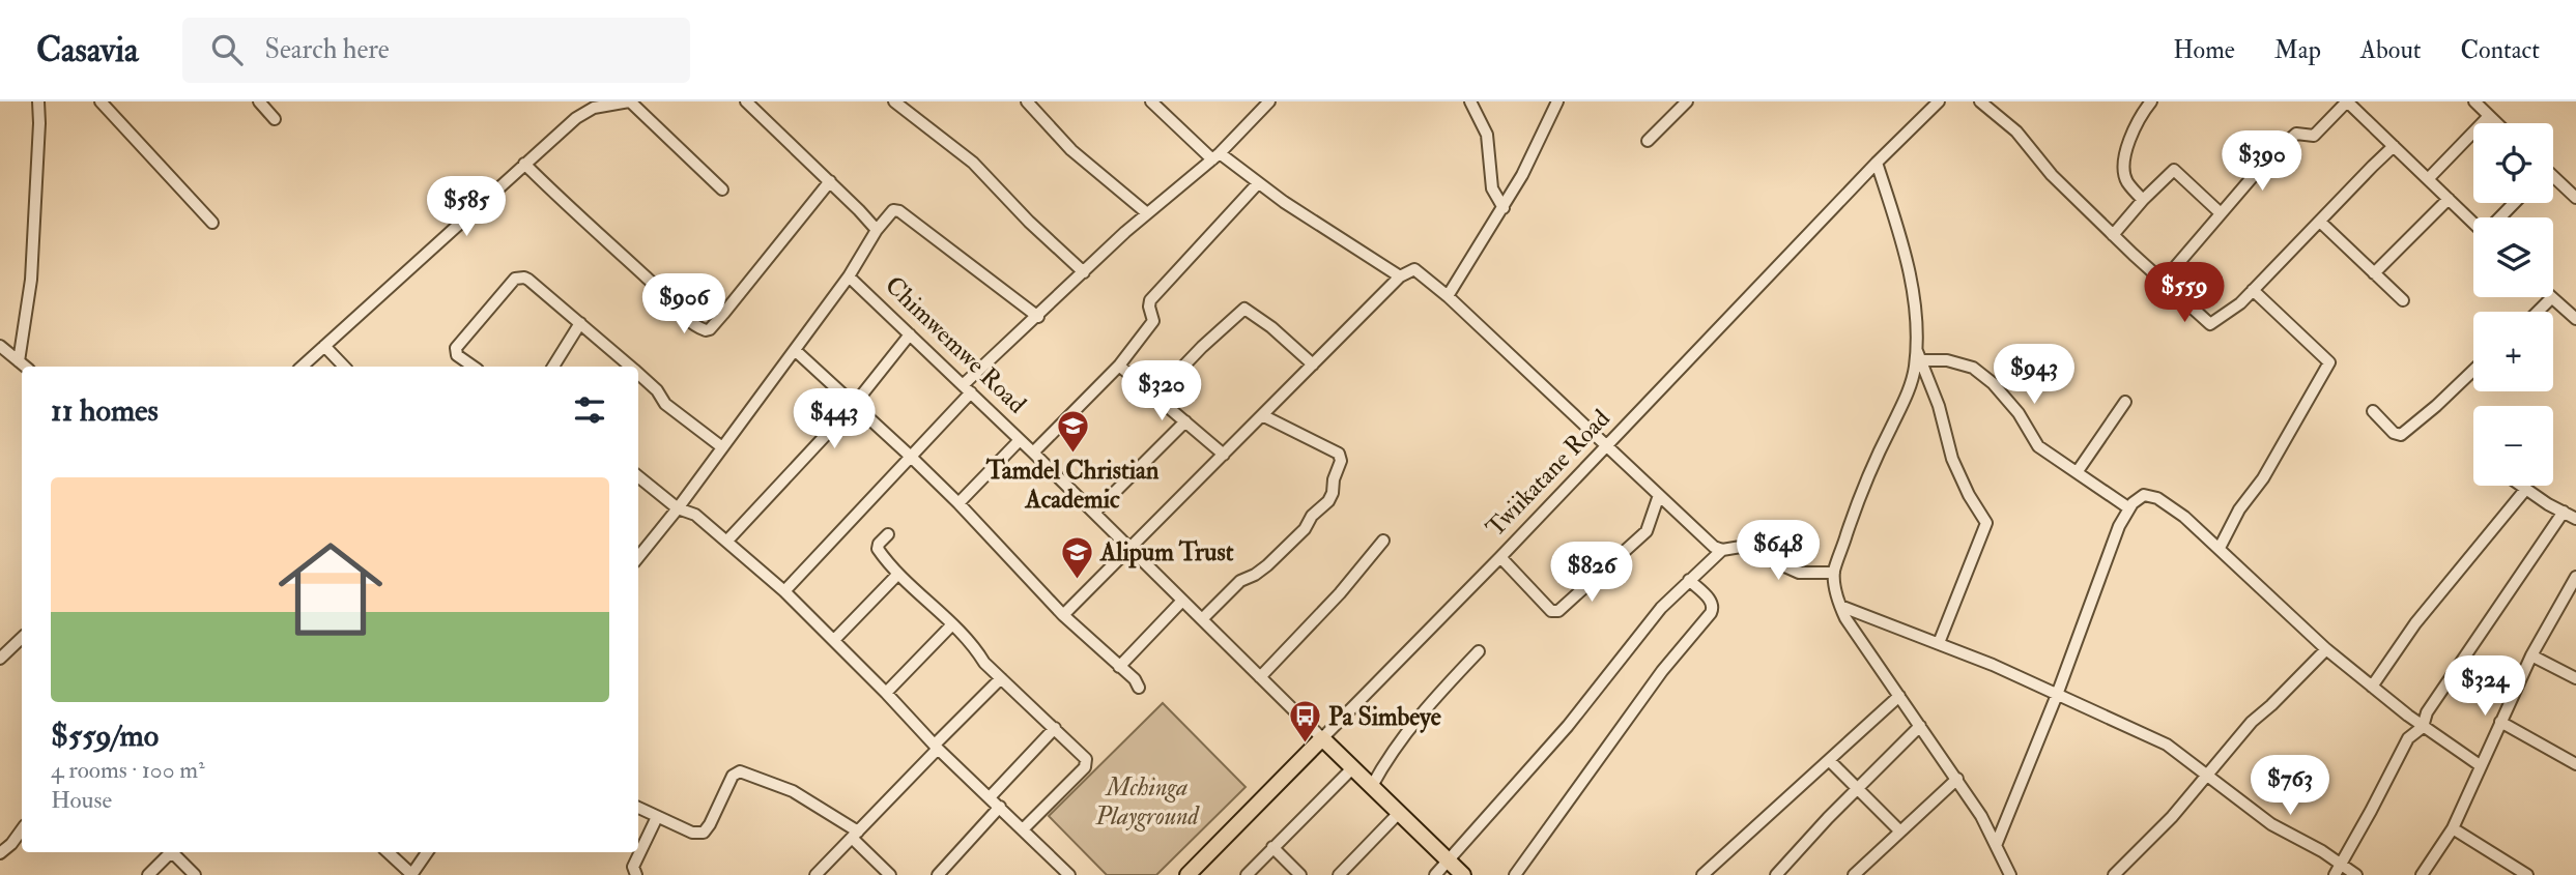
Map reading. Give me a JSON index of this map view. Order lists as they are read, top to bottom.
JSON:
{
  "streets": {
    "main road": ["Chimwemwe Road", "Twiikatane Road"]
  },
  "crossings": [
    ["Chimwemwe Road", "Twiikatane Road"]
  ],
  "parks": ["Mchinga Playground"],
  "places": {
    "school or university": ["Tamdel Christian Academic", "Alipum Trust"],
    "bus stop": ["Pa Simbeye"]
  },
  "page": {
    "header": "Casavia",
    "search": "Search here",
    "nav": [
      "Home",
      "Map",
      "About",
      "Contact"
    ],
    "map_buttons": ["+", "−"],
    "price": [
      "$390",
      "$585",
      "$559",
      "$906",
      "$943",
      "$320",
      "$443",
      "$648",
      "$826",
      "$324",
      "$763"
    ],
    "heading": "11 homes",
    "list": [
      {
        "name": "$559/mo",
        "note": "4 rooms · 100 m² · House"
      }
    ]
  }
}
